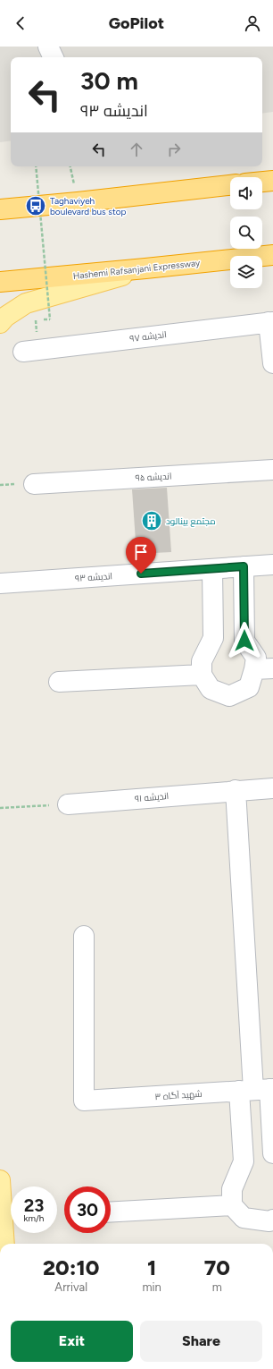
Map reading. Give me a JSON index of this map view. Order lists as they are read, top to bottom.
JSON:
{
  "streets": {
    "highway": ["Hashemi Rafsanjani Expressway"],
    "street": [
      "اندیشه ۹۷",
      "اندیشه ۹۵",
      "اندیشه ۹۳",
      "اندیشه ۹۱",
      "شهید آگاه ۳"
    ]
  },
  "places": {
    "bus stop": ["Taghaviyeh boulevard bus stop"],
    "building": ["مجتمع بینالود"]
  },
  "page": {
    "header": "GoPilot",
    "turn": ["30 m", "اندیشه ۹۳"],
    "speed": "23 km/h",
    "limit": "30",
    "eta": [
      "20:10",
      "Arrival",
      "1",
      "min",
      "70",
      "m"
    ],
    "buttons": ["Exit", "Share"]
  }
}
